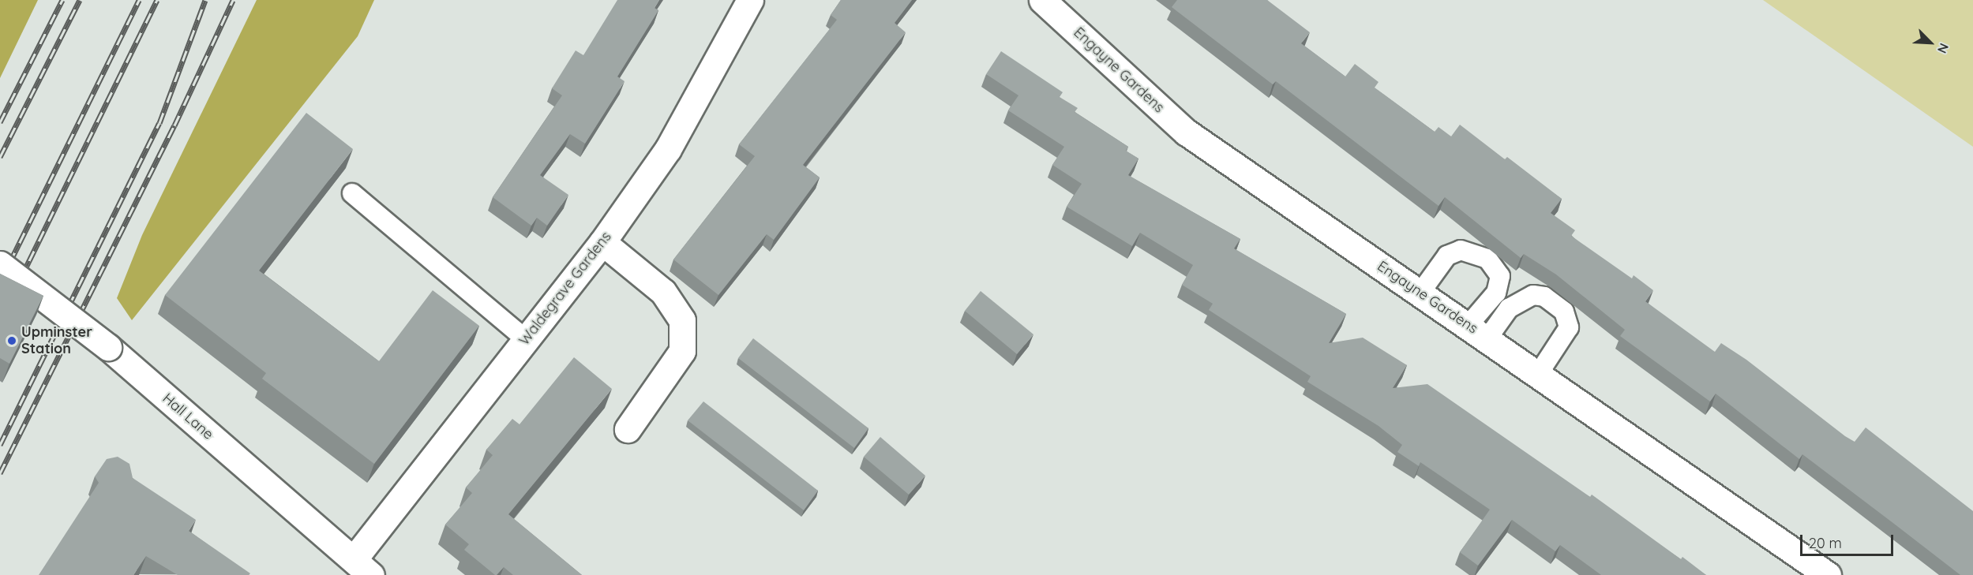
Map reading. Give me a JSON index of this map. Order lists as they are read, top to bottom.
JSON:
{
  "streets": {
    "street": ["Engayne Gardens", "Waldegrave Gardens", "Hall Lane"]
  },
  "crossings": [
    ["Waldegrave Gardens", "Hall Lane"]
  ],
  "places": ["Upminster Station"],
  "scale_bar": "20 m",
  "north": "bottom right"
}
